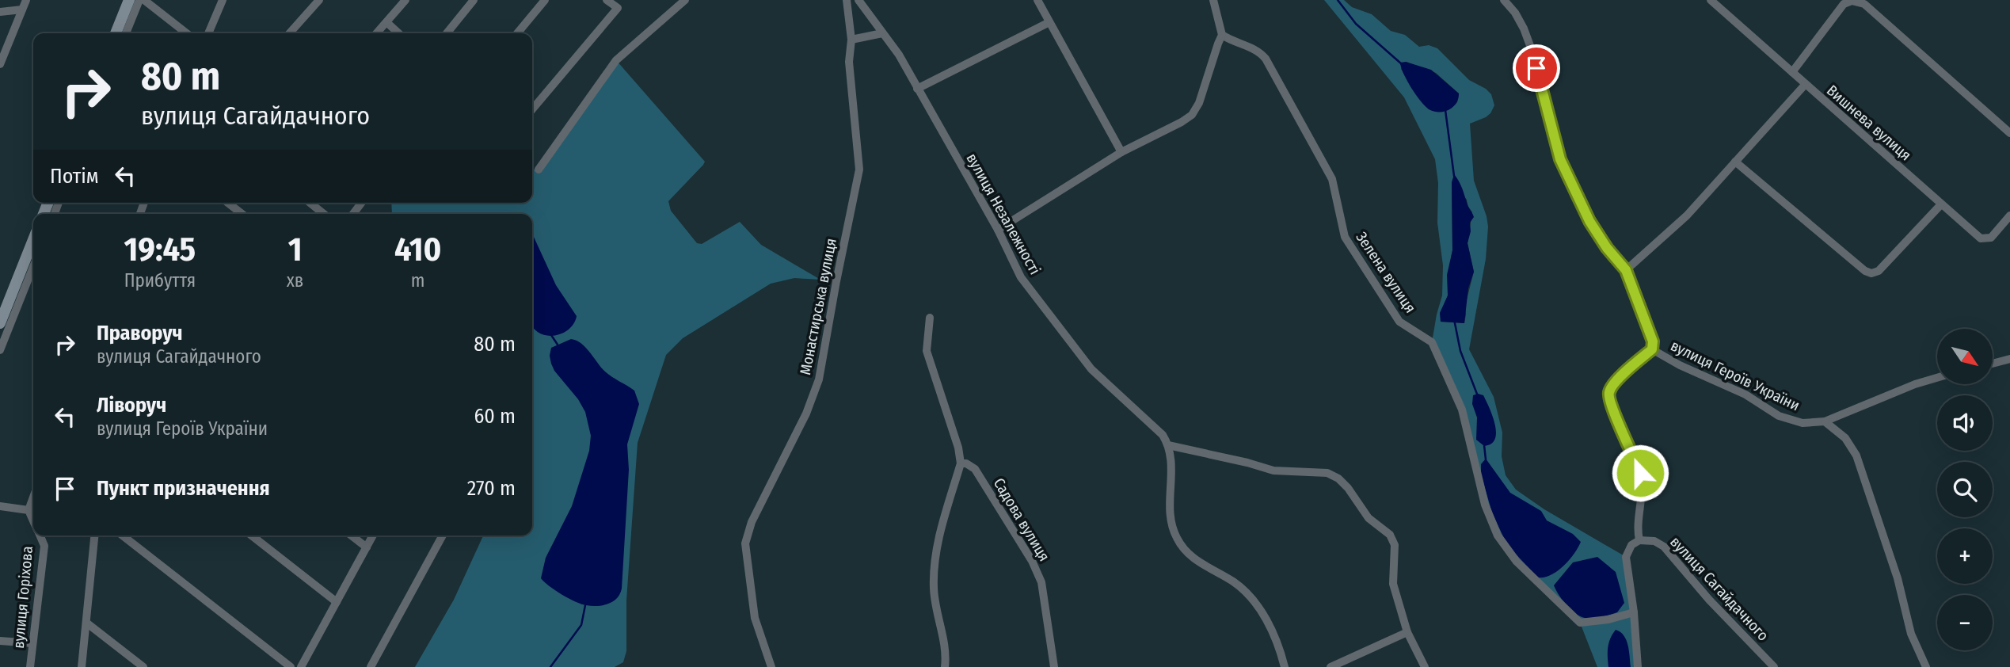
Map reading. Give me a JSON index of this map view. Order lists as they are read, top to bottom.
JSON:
{
  "streets": {
    "street": [
      "Вишнева вулиця",
      "Зелена вулиця",
      "Монастирська вулиця",
      "вулиця Героїв України",
      "Садова вулиця",
      "вулиця Сагайдачного",
      "вулиця Горіхова"
    ]
  },
  "north": "bottom right",
  "page": {
    "turn": ["80 m", "вулиця Сагайдачного"],
    "then": "Потім",
    "eta": [
      "19:45",
      "Прибуття",
      "1",
      "хв",
      "410",
      "m"
    ],
    "list": [
      {
        "name": "Праворуч",
        "note": "вулиця Сагайдачного",
        "value": "80 m"
      },
      {
        "name": "Ліворуч",
        "note": "вулиця Героїв України",
        "value": "60 m"
      },
      {
        "name": "Пункт призначення",
        "value": "270 m"
      }
    ],
    "map_buttons": ["+", "−"]
  }
}
